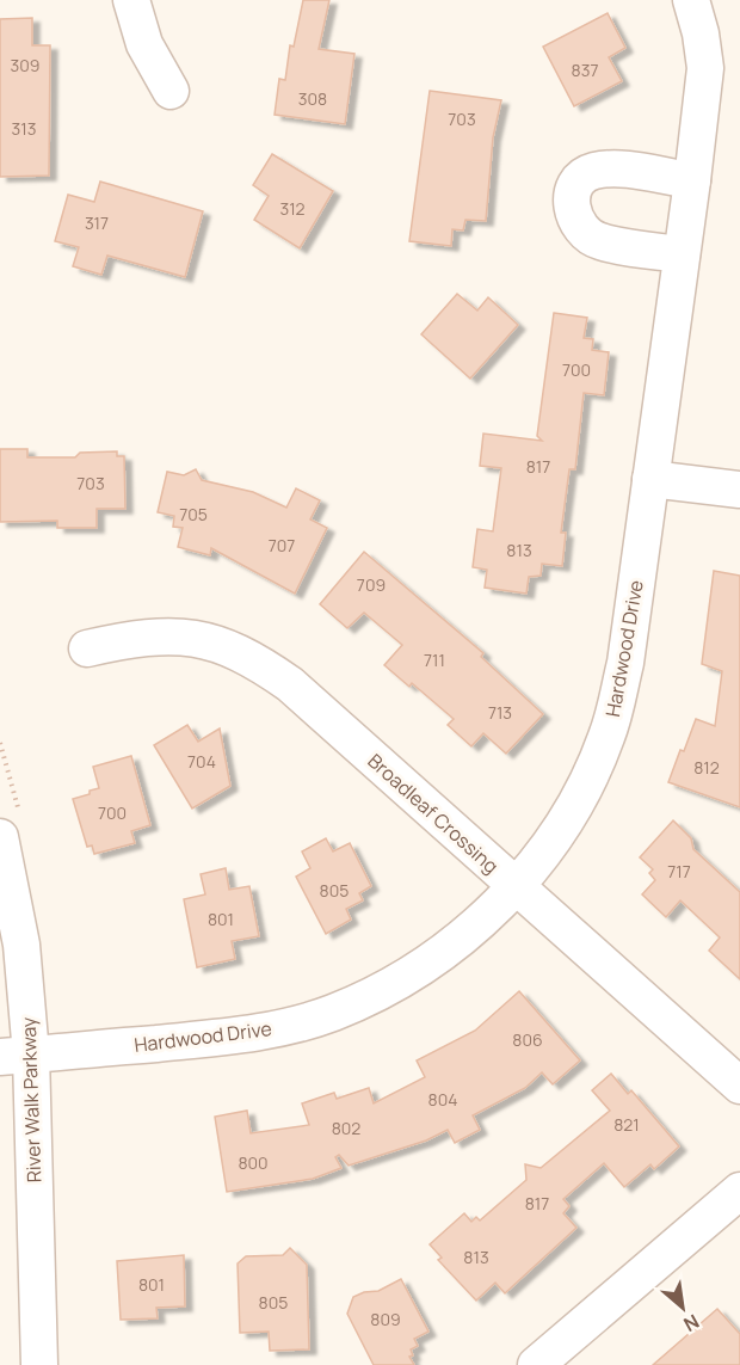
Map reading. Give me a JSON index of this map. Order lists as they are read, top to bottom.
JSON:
{
  "streets": {
    "street": ["Hardwood Drive", "Broadleaf Crossing", "River Walk Parkway"]
  },
  "crossings": [
    ["Hardwood Drive", "Broadleaf Crossing"],
    ["Hardwood Drive", "River Walk Parkway"]
  ],
  "house_numbers": [
    "309",
    "837",
    "308",
    "703",
    "313",
    "312",
    "317",
    "700",
    "817",
    "703",
    "705",
    "707",
    "813",
    "709",
    "711",
    "713",
    "704",
    "812",
    "700",
    "717",
    "805",
    "801",
    "806",
    "804",
    "821",
    "802",
    "800",
    "817",
    "813",
    "801",
    "805",
    "809"
  ],
  "north": "bottom right"
}
